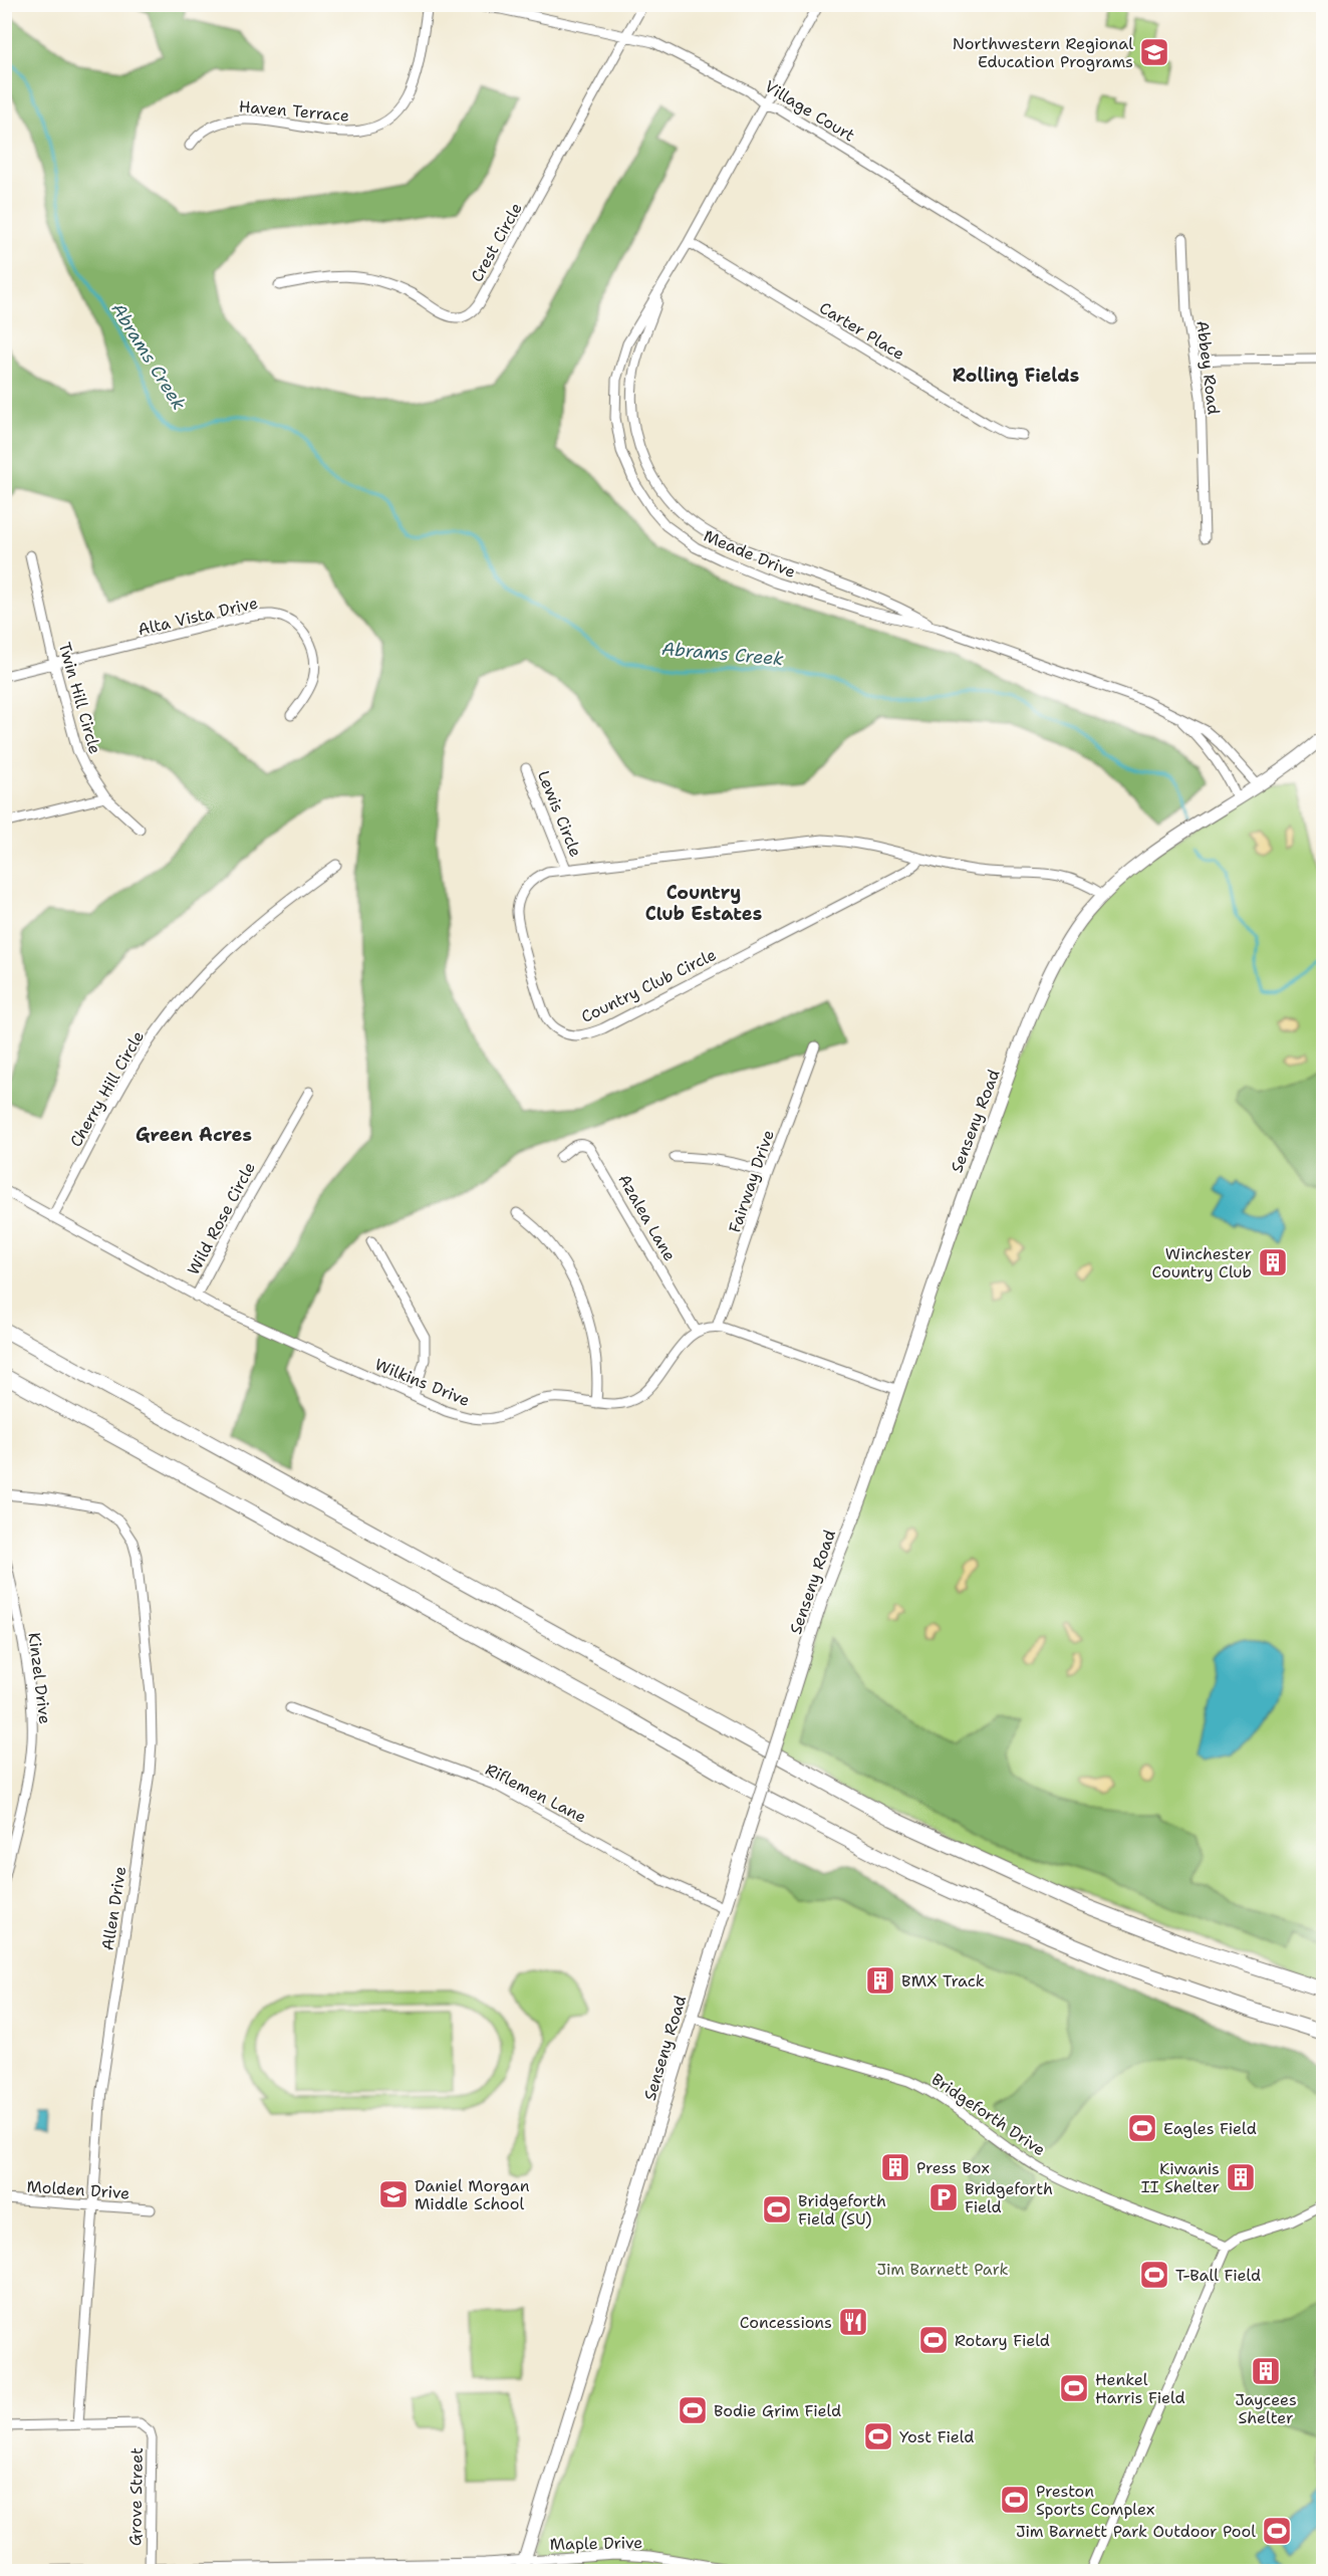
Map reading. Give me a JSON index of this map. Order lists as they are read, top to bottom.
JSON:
{
  "streets": {
    "main road": ["Senseny Road"],
    "street": [
      "Haven Terrace",
      "Village Court",
      "Crest Circle",
      "Carter Place",
      "Abbey Road",
      "Meade Drive",
      "Alta Vista Drive",
      "Twin Hill Circle",
      "Lewis Circle",
      "Country Club Circle",
      "Cherry Hill Circle",
      "Fairway Drive",
      "Azalea Lane",
      "Wild Rose Circle",
      "Wilkins Drive",
      "Kinzel Drive",
      "Riflemen Lane",
      "Allen Drive",
      "Bridgeforth Drive",
      "Molden Drive",
      "Grove Street",
      "Maple Drive"
    ]
  },
  "crossings": [
    ["Village Court", "Crest Circle"],
    ["Village Court", "Meade Drive"],
    ["Carter Place", "Meade Drive"],
    ["Meade Drive", "Senseny Road"],
    ["Alta Vista Drive", "Twin Hill Circle"],
    ["Lewis Circle", "Country Club Circle"],
    ["Country Club Circle", "Senseny Road"],
    ["Cherry Hill Circle", "Wilkins Drive"],
    ["Senseny Road", "Riflemen Lane"],
    ["Senseny Road", "Bridgeforth Drive"],
    ["Senseny Road", "Maple Drive"],
    ["Azalea Lane", "Wilkins Drive"],
    ["Wild Rose Circle", "Wilkins Drive"],
    ["Allen Drive", "Molden Drive"],
    ["Allen Drive", "Grove Street"],
    ["Grove Street", "Maple Drive"]
  ],
  "districts": ["Rolling Fields", "Country Club Estates", "Green Acres"],
  "water": ["Abrams Creek"],
  "parks": ["Jim Barnett Park"],
  "places": {
    "school or university": ["Northwestern Regional Education Programs", "Daniel Morgan Middle School"],
    "building": [
      "Winchester Country Club",
      "BMX Track",
      "Press Box",
      "Kiwanis II Shelter",
      "Jaycees Shelter"
    ],
    "sports": [
      "Eagles Field",
      "Bridgeforth Field (SU)",
      "T-Ball Field",
      "Rotary Field",
      "Henkel Harris Field",
      "Bodie Grim Field",
      "Yost Field",
      "Preston Sports Complex",
      "Jim Barnett Park Outdoor Pool"
    ],
    "parking": ["Bridgeforth Field"],
    "restaurant": ["Concessions"]
  }
}
